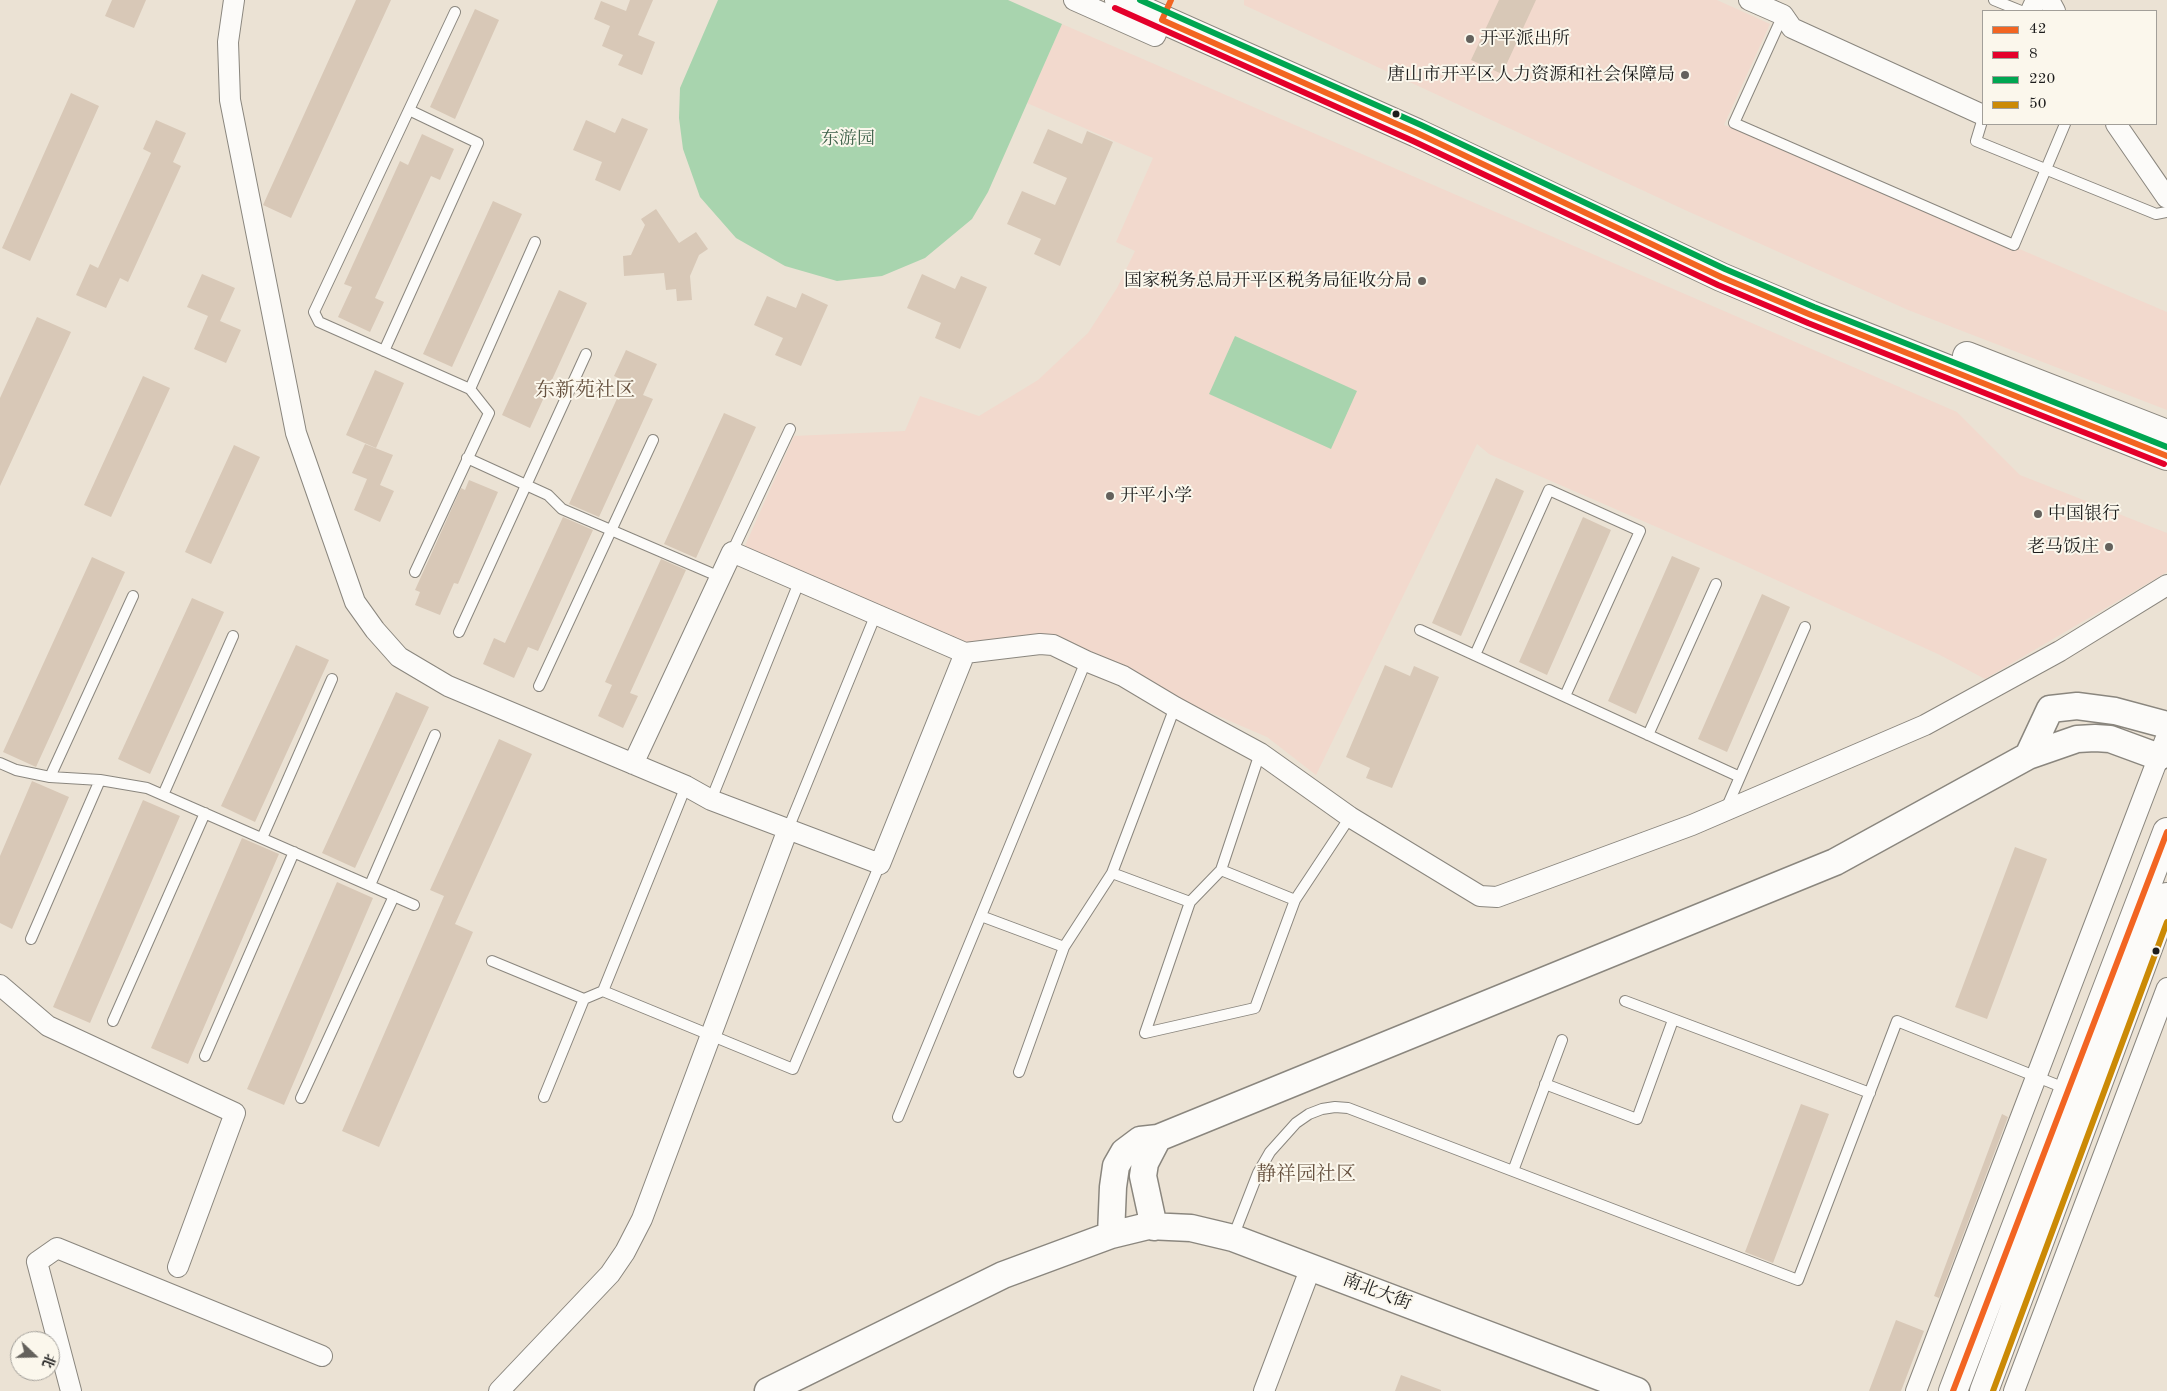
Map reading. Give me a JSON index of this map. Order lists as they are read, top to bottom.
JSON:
{
  "streets": {
    "street": ["南北大街"]
  },
  "districts": ["东新苑社区", "静祥园社区"],
  "parks": ["东游园"],
  "places": [
    "开平派出所",
    "唐山市开平区人力资源和社会保障局",
    "国家税务总局开平区税务局征收分局",
    "开平小学",
    "中国银行",
    "老马饭庄"
  ],
  "lines": [
    "transit line 42",
    "transit line 220",
    "transit line 8",
    "transit line 50"
  ],
  "legend": [
    "42",
    "8",
    "220",
    "50"
  ],
  "north": "right"
}
